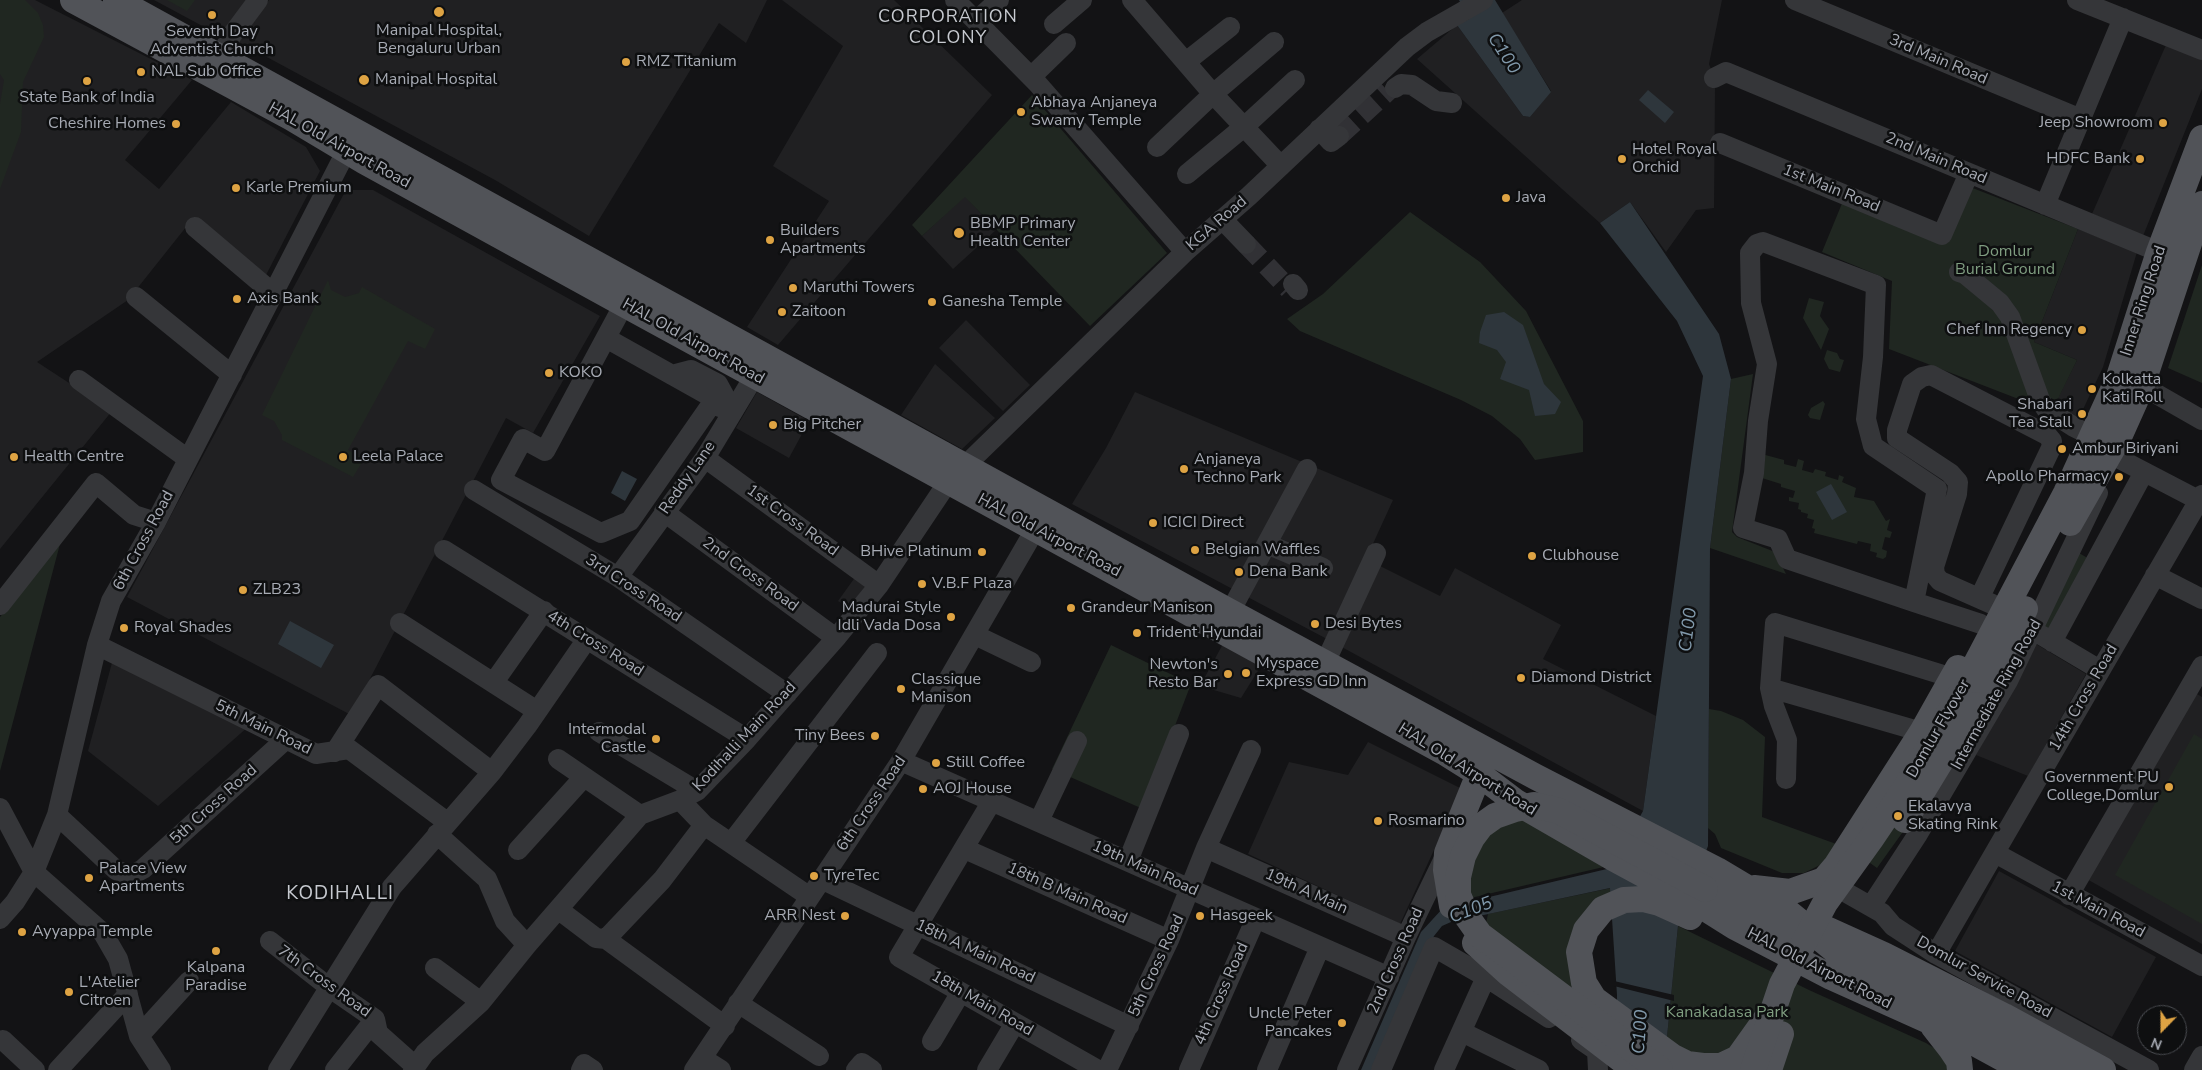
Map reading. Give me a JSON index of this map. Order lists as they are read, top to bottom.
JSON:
{
  "streets": {
    "main road": ["HAL Old Airport Road", "Inner Ring Road", "Domlur Flyover"],
    "street": [
      "3rd Main Road",
      "2nd Main Road",
      "1st Main Road",
      "KGA Road",
      "Reddy Lane",
      "1st Cross Road",
      "6th Cross Road",
      "2nd Cross Road",
      "3rd Cross Road",
      "4th Cross Road",
      "Intermediate Ring Road",
      "14th Cross Road",
      "5th Main Road",
      "Kodihalli Main Road",
      "5th Cross Road",
      "19th Main Road",
      "19th A Main",
      "18th B Main Road",
      "18th A Main Road",
      "Domlur Service Road",
      "7th Cross Road",
      "18th Main Road"
    ]
  },
  "crossings": [
    ["HAL Old Airport Road", "KGA Road"],
    ["HAL Old Airport Road", "Reddy Lane"],
    ["HAL Old Airport Road", "6th Cross Road"],
    ["HAL Old Airport Road", "Kodihalli Main Road"],
    ["2nd Main Road", "1st Main Road"],
    ["2nd Main Road", "Inner Ring Road"],
    ["1st Main Road", "14th Cross Road"],
    ["KGA Road", "Kodihalli Main Road"],
    ["Inner Ring Road", "Intermediate Ring Road"],
    ["Inner Ring Road", "Domlur Flyover"],
    ["Reddy Lane", "1st Cross Road"],
    ["Reddy Lane", "2nd Cross Road"],
    ["Reddy Lane", "3rd Cross Road"],
    ["1st Cross Road", "Kodihalli Main Road"],
    ["6th Cross Road", "5th Main Road"],
    ["6th Cross Road", "5th Cross Road"],
    ["6th Cross Road", "19th Main Road"],
    ["6th Cross Road", "18th A Main Road"],
    ["2nd Cross Road", "Kodihalli Main Road"],
    ["2nd Cross Road", "19th Main Road"],
    ["2nd Cross Road", "19th A Main"],
    ["3rd Cross Road", "Kodihalli Main Road"],
    ["4th Cross Road", "Kodihalli Main Road"],
    ["4th Cross Road", "19th Main Road"],
    ["Intermediate Ring Road", "Domlur Flyover"],
    ["Intermediate Ring Road", "Domlur Service Road"],
    ["14th Cross Road", "Domlur Service Road"],
    ["5th Main Road", "Kodihalli Main Road"],
    ["5th Main Road", "5th Cross Road"],
    ["Kodihalli Main Road", "7th Cross Road"],
    ["5th Cross Road", "19th Main Road"],
    ["5th Cross Road", "19th A Main"],
    ["5th Cross Road", "18th B Main Road"],
    ["5th Cross Road", "18th A Main Road"],
    ["18th A Main Road", "18th Main Road"]
  ],
  "districts": ["CORPORATION COLONY", "KODIHALLI"],
  "water": ["C100", "C105"],
  "parks": ["Domlur Burial Ground", "Kanakadasa Park"],
  "places": [
    "Manipal Hospital, Bengaluru Urban",
    "Seventh Day Adventist Church",
    "RMZ Titanium",
    "NAL Sub Office",
    "Manipal Hospital",
    "State Bank of India",
    "Abhaya Anjaneya Swamy Temple",
    "Jeep Showroom",
    "Cheshire Homes",
    "Hotel Royal Orchid",
    "HDFC Bank",
    "Karle Premium",
    "Java",
    "BBMP Primary Health Center",
    "Builders Apartments",
    "Maruthi Towers",
    "Axis Bank",
    "Ganesha Temple",
    "Zaitoon",
    "Chef Inn Regency",
    "KOKO",
    "Kolkatta Kati Roll",
    "Shabari Tea Stall",
    "Big Pitcher",
    "Ambur Biriyani",
    "Health Centre",
    "Leela Palace",
    "Anjaneya Techno Park",
    "Apollo Pharmacy",
    "ICICI Direct",
    "Belgian Waffles",
    "BHive Platinum",
    "Clubhouse",
    "Dena Bank",
    "V.B.F Plaza",
    "ZLB23",
    "Grandeur Manison",
    "Madurai Style Idli Vada Dosa",
    "Desi Bytes",
    "Royal Shades",
    "Trident Hyundai",
    "Myspace Express GD Inn",
    "Newton's Resto Bar",
    "Diamond District",
    "Classique Manison",
    "Tiny Bees",
    "Intermodal Castle",
    "Still Coffee",
    "Government PU College,Domlur",
    "AOJ House",
    "Ekalavya Skating Rink",
    "Rosmarino",
    "TyreTec",
    "Palace View Apartments",
    "ARR Nest",
    "Hasgeek",
    "Ayyappa Temple",
    "Kalpana Paradise",
    "L'Atelier Citroen",
    "Uncle Peter Pancakes"
  ],
  "north": "bottom"
}
